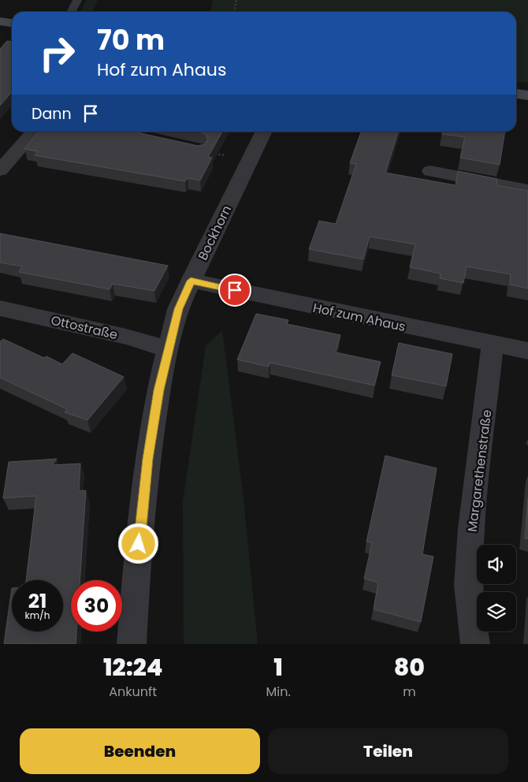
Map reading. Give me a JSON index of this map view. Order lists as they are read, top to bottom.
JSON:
{
  "streets": {
    "street": [
      "Bockhorn",
      "Hof zum Ahaus",
      "Ottostraße",
      "Margarethenstraße"
    ]
  },
  "crossings": [
    ["Bockhorn", "Hof zum Ahaus"],
    ["Bockhorn", "Ottostraße"],
    ["Hof zum Ahaus", "Margarethenstraße"]
  ],
  "page": {
    "turn": ["70 m", "Hof zum Ahaus"],
    "then": "Dann",
    "speed": "21 km/h",
    "limit": "30",
    "eta": [
      "12:24",
      "Ankunft",
      "1",
      "Min.",
      "80",
      "m"
    ],
    "buttons": ["Beenden", "Teilen"]
  }
}
